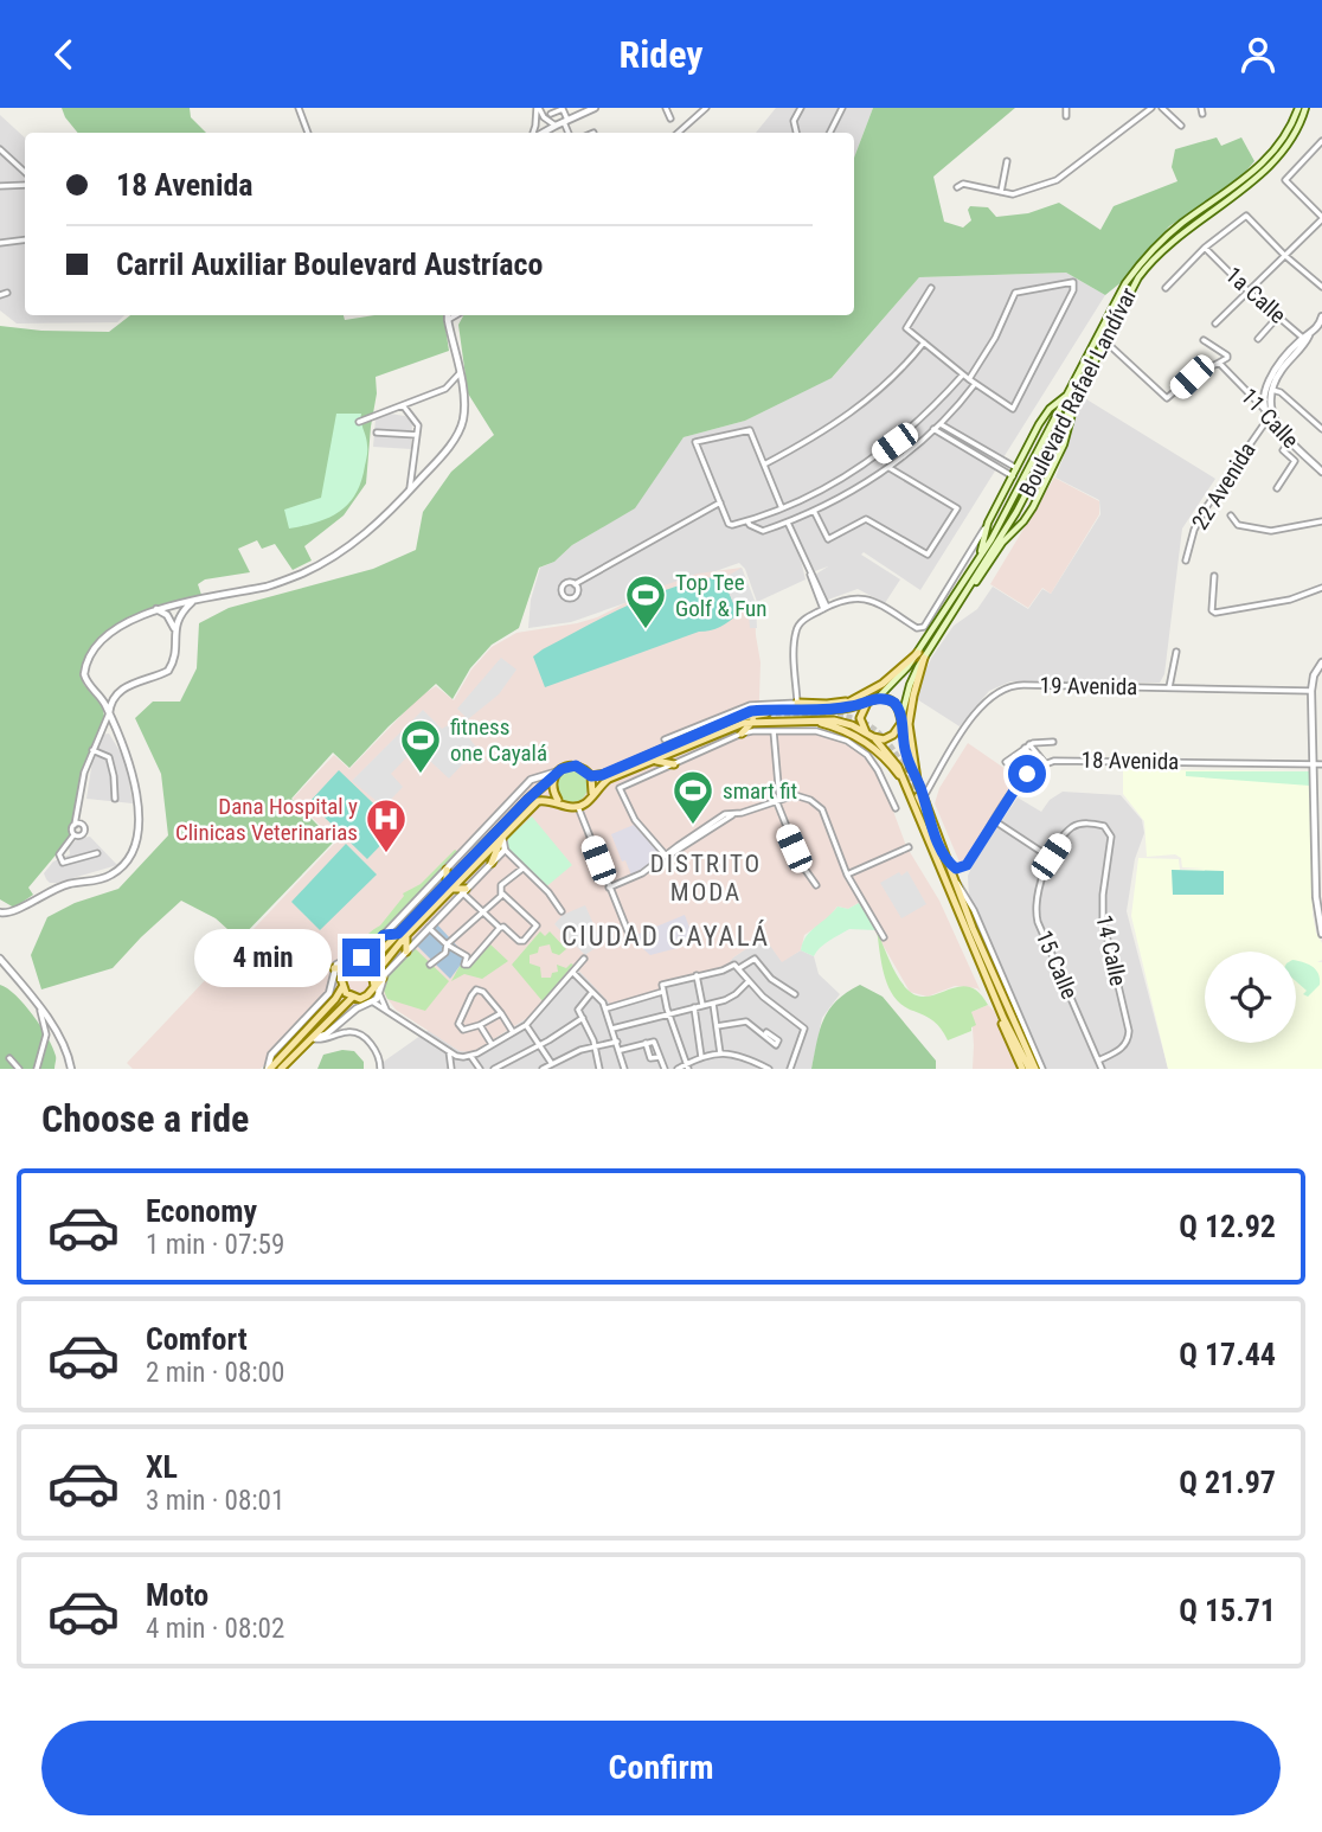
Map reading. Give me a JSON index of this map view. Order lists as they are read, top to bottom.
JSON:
{
  "streets": {
    "main road": ["Boulevard Rafael Landívar"],
    "street": [
      "1a Calle",
      "11 Calle",
      "22 Avenida",
      "19 Avenida",
      "18 Avenida",
      "14 Calle",
      "15 Calle"
    ]
  },
  "crossings": [
    ["11 Calle", "22 Avenida"],
    ["14 Calle", "15 Calle"]
  ],
  "districts": ["DISTRITO MODA", "CIUDAD CAYALÁ"],
  "places": {
    "sports": ["Top Tee Golf & Fun", "fitness one Cayalá", "smart fit"],
    "hospital": ["Dana Hospital y Clinicas Veterinarias"]
  },
  "page": {
    "header": "Ridey",
    "banner": ["18 Avenida", "Carril Auxiliar Boulevard Austríaco"],
    "bubble": "4 min",
    "heading": "Choose a ride",
    "list": [
      {
        "name": "Economy",
        "note": "1 min · 07:59",
        "value": "Q 12.92"
      },
      {
        "name": "Comfort",
        "note": "2 min · 08:00",
        "value": "Q 17.44"
      },
      {
        "name": "XL",
        "note": "3 min · 08:01",
        "value": "Q 21.97"
      },
      {
        "name": "Moto",
        "note": "4 min · 08:02",
        "value": "Q 15.71"
      }
    ],
    "buttons": "Confirm"
  }
}
